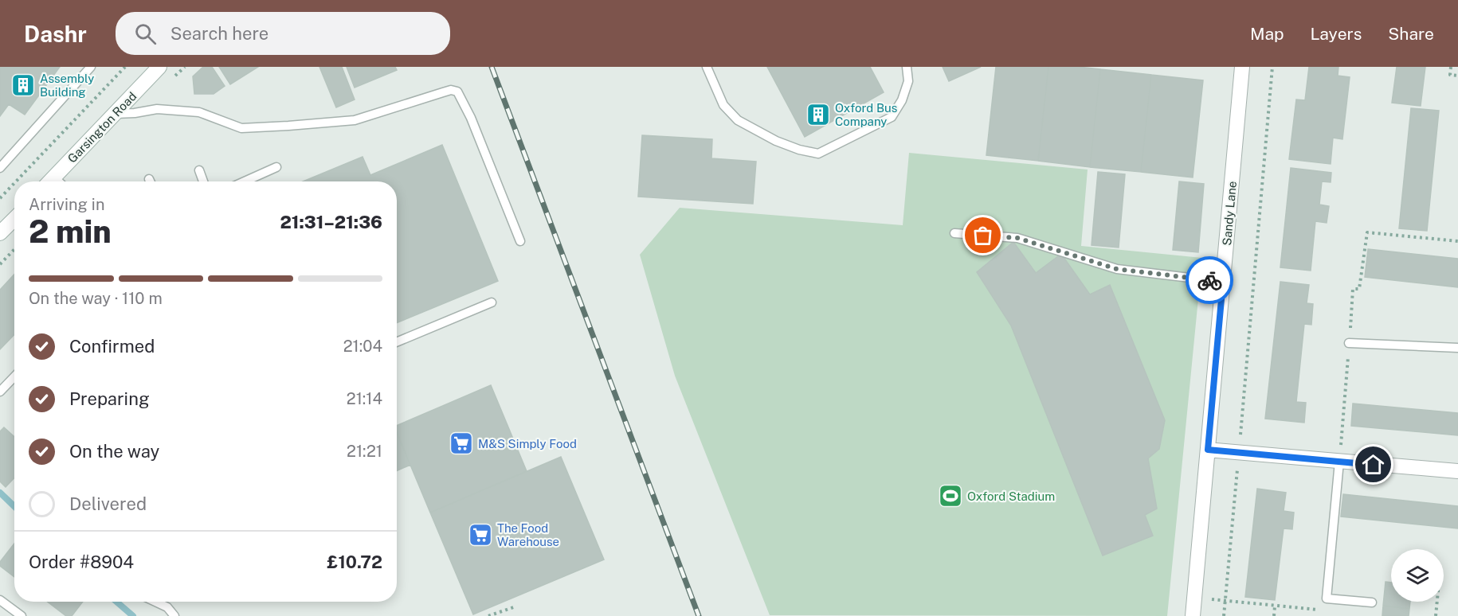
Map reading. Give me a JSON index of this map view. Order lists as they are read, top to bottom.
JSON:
{
  "streets": {
    "street": ["Garsington Road", "Sandy Lane"]
  },
  "places": {
    "building": ["Assembly Building", "Oxford Bus Company"],
    "supermarket": ["M&S Simply Food", "The Food Warehouse"],
    "sports": ["Oxford Stadium"]
  },
  "page": {
    "header": "Dashr",
    "search": "Search here",
    "nav": ["Map", "Layers", "Share"],
    "heading": ["2 min", "Arriving in", "21:31–21:36"],
    "panel": ["Order #8904", "£10.72"],
    "bar": "On the way · 110 m",
    "list": [
      ["Confirmed", "21:04"],
      ["Preparing", "21:14"],
      ["On the way", "21:21"],
      "Delivered"
    ]
  }
}
